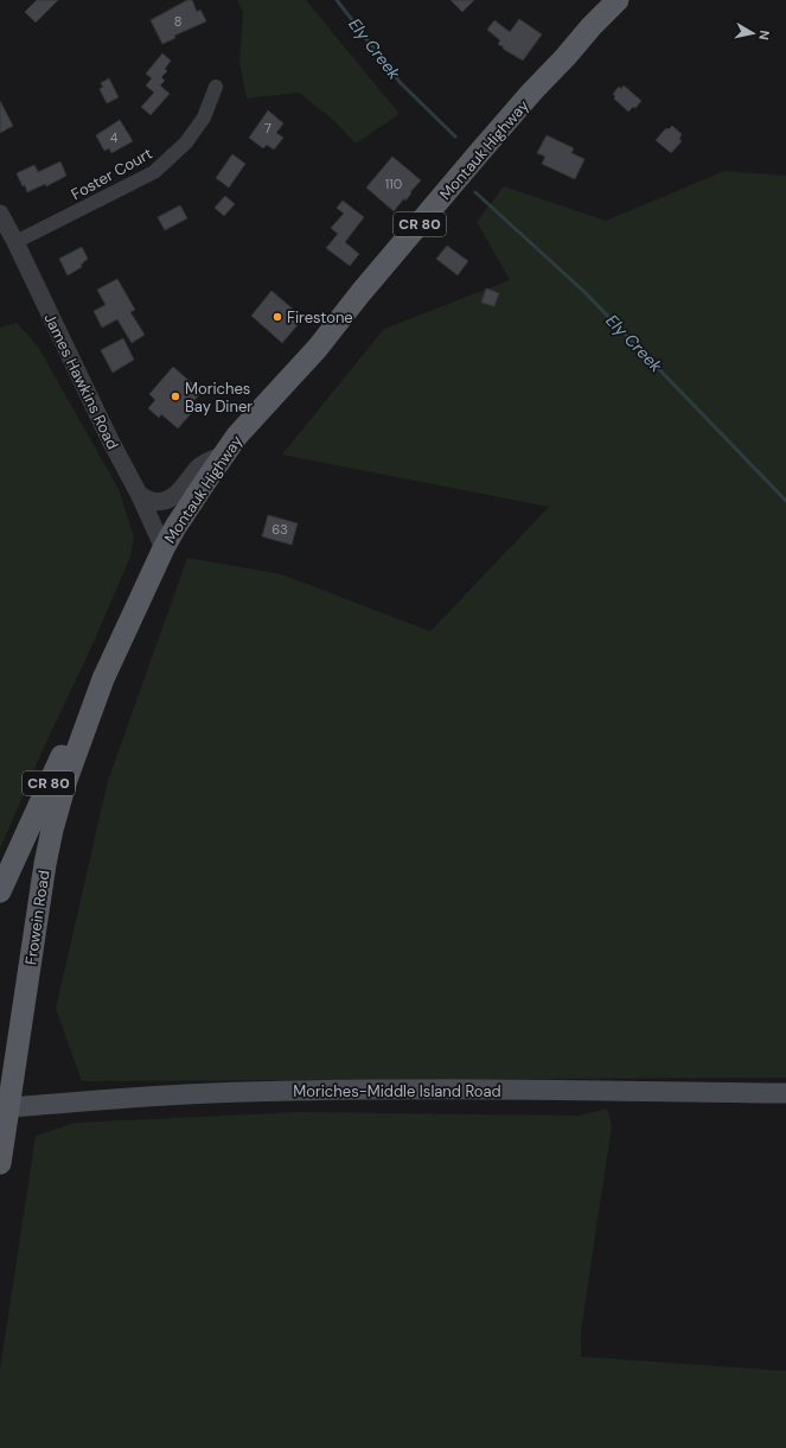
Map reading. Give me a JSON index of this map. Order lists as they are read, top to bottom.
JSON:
{
  "streets": {
    "main road": [
      "Montauk Highway",
      "CR 80",
      "Frowein Road",
      "Moriches-Middle Island Road"
    ],
    "street": ["Foster Court", "James Hawkins Road"]
  },
  "crossings": [
    ["Montauk Highway", "CR 80"],
    ["Montauk Highway", "James Hawkins Road"],
    ["Montauk Highway", "Frowein Road"],
    ["Foster Court", "James Hawkins Road"],
    ["CR 80", "Frowein Road"],
    ["Frowein Road", "Moriches-Middle Island Road"]
  ],
  "water": ["Ely Creek"],
  "places": ["Firestone", "Moriches Bay Diner"],
  "house_numbers": [
    "8",
    "7",
    "4",
    "110",
    "63"
  ],
  "north": "right"
}
